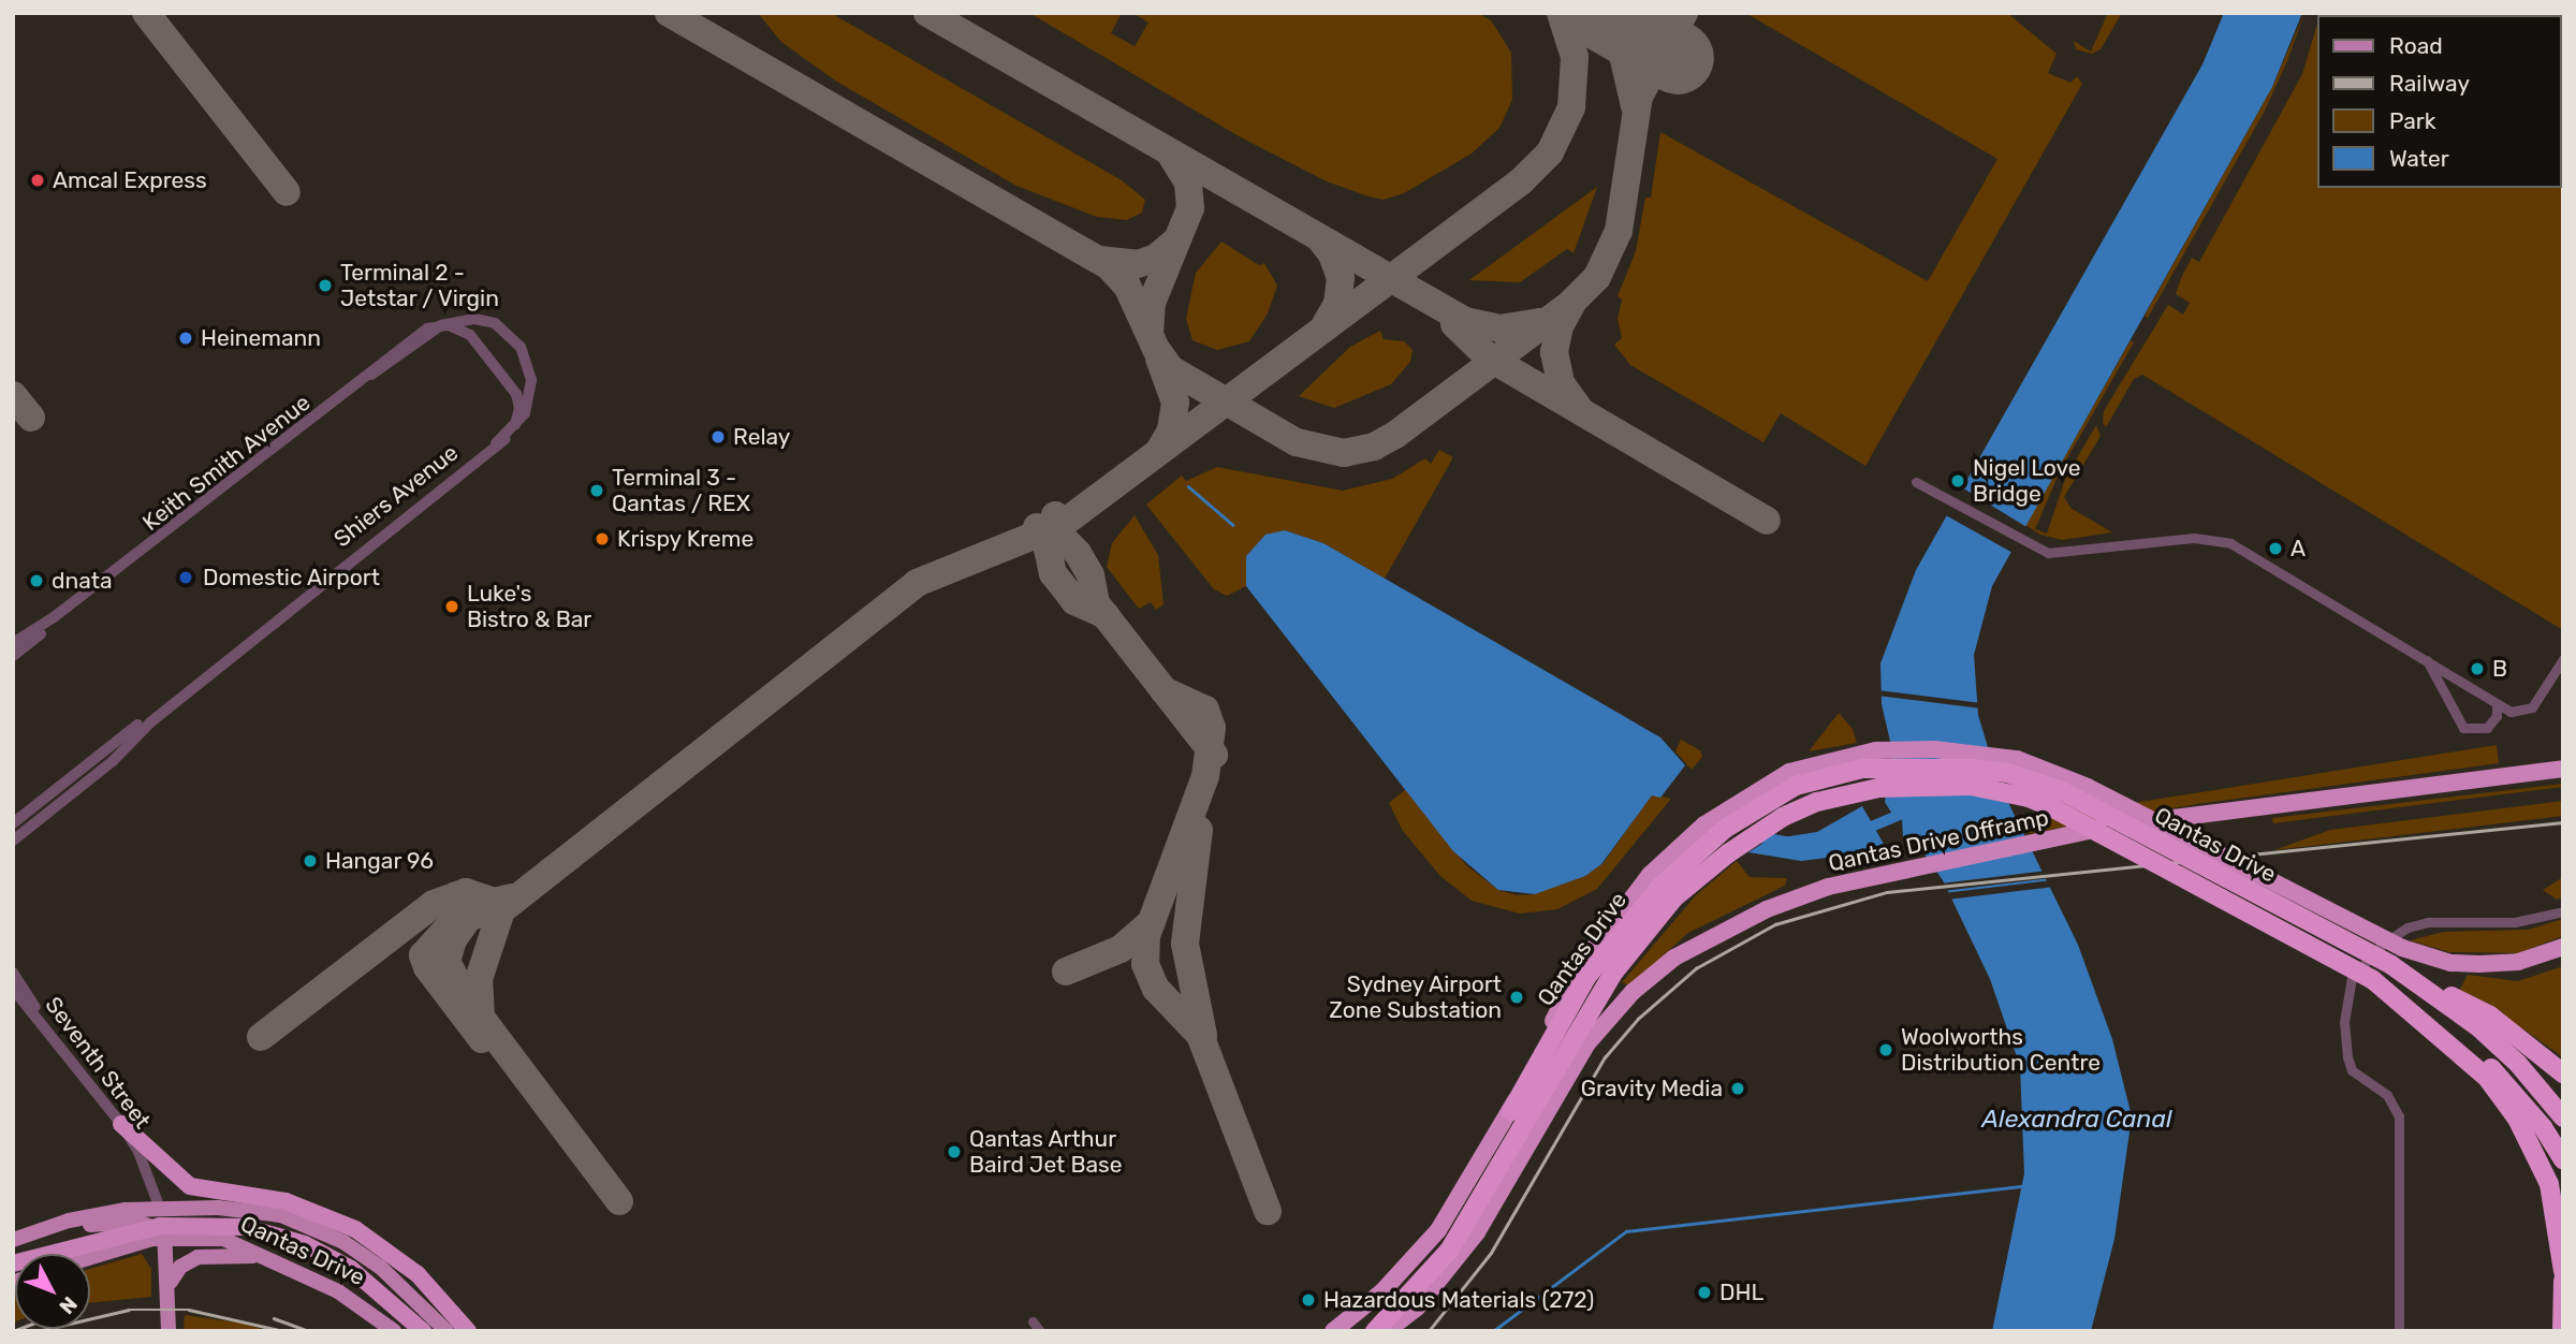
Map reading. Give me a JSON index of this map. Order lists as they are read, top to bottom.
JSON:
{
  "streets": {
    "highway": ["Qantas Drive Offramp", "Qantas Drive"],
    "street": ["Keith Smith Avenue", "Shiers Avenue", "Seventh Street"]
  },
  "crossings": [
    ["Keith Smith Avenue", "Shiers Avenue"]
  ],
  "water": ["Alexandra Canal"],
  "places": [
    "Amcal Express",
    "Terminal 2 - Jetstar / Virgin",
    "Heinemann",
    "Relay",
    "Nigel Love Bridge",
    "Terminal 3 - Qantas / REX",
    "Krispy Kreme",
    "A",
    "Domestic Airport",
    "dnata",
    "Luke's Bistro & Bar",
    "B",
    "Hangar 96",
    "Sydney Airport Zone Substation",
    "Woolworths Distribution Centre",
    "Gravity Media",
    "Qantas Arthur Baird Jet Base",
    "DHL",
    "Hazardous Materials (272)"
  ],
  "legend": [
    "Road",
    "Railway",
    "Park",
    "Water"
  ],
  "north": "bottom right"
}
